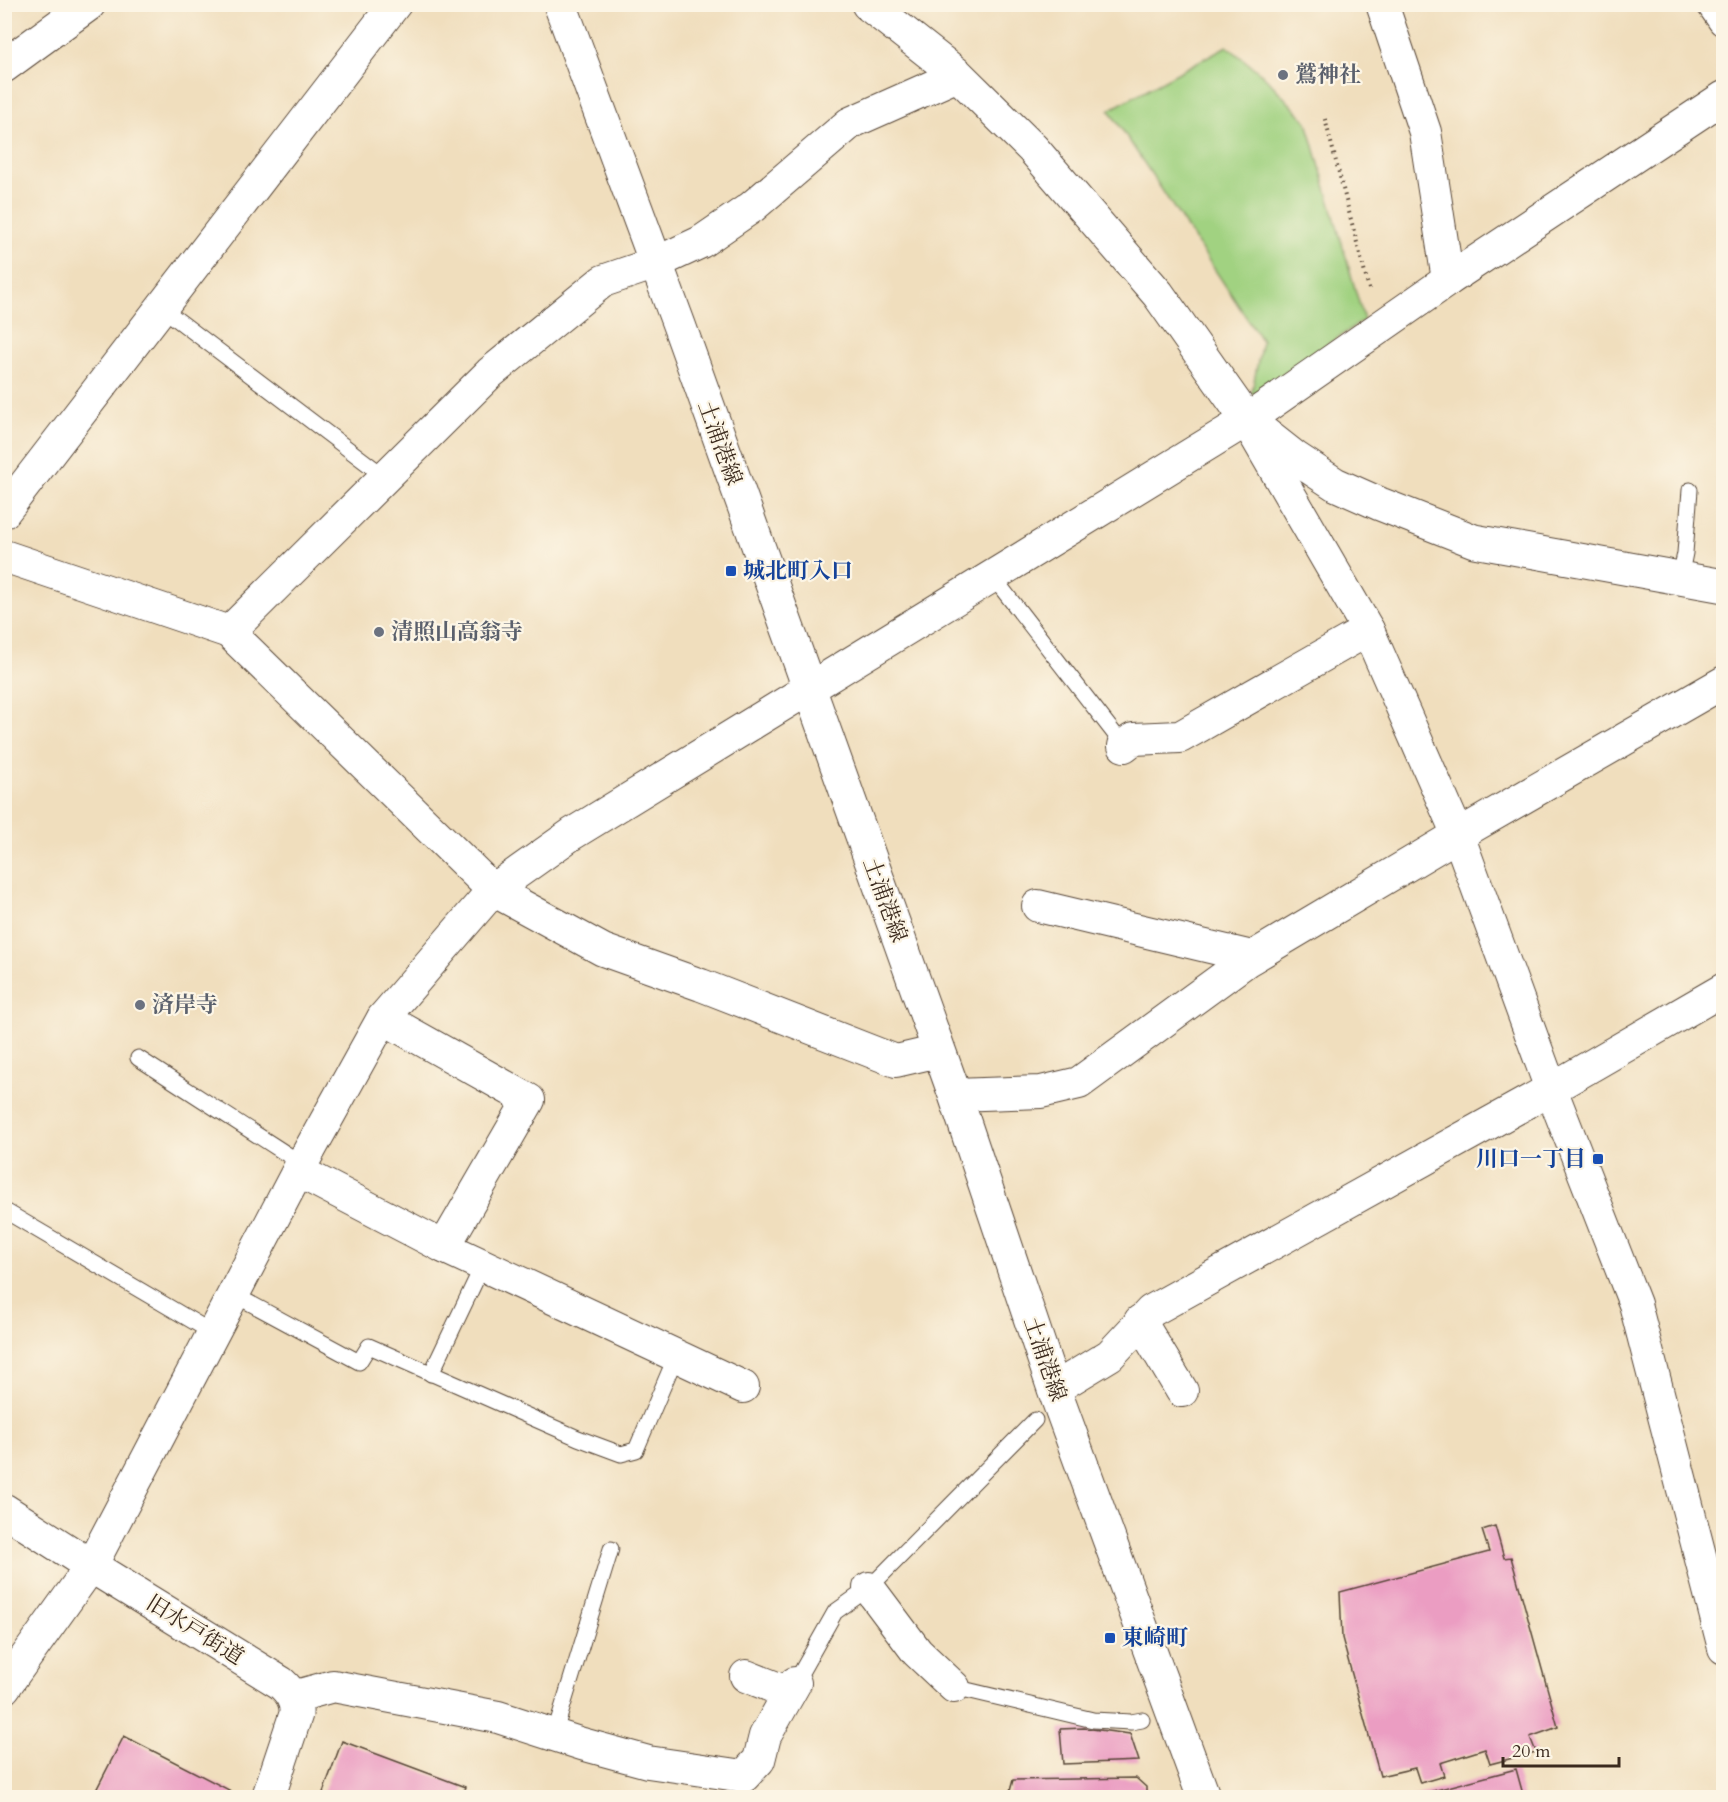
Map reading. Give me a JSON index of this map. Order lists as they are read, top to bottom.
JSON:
{
  "streets": {
    "main road": ["土浦港線", "旧水戸街道"]
  },
  "places": {
    "other": ["鷲神社", "清照山高翁寺", "済岸寺"],
    "transit": ["城北町入口", "川口一丁目", "東崎町"]
  },
  "scale_bar": "20 m"
}
